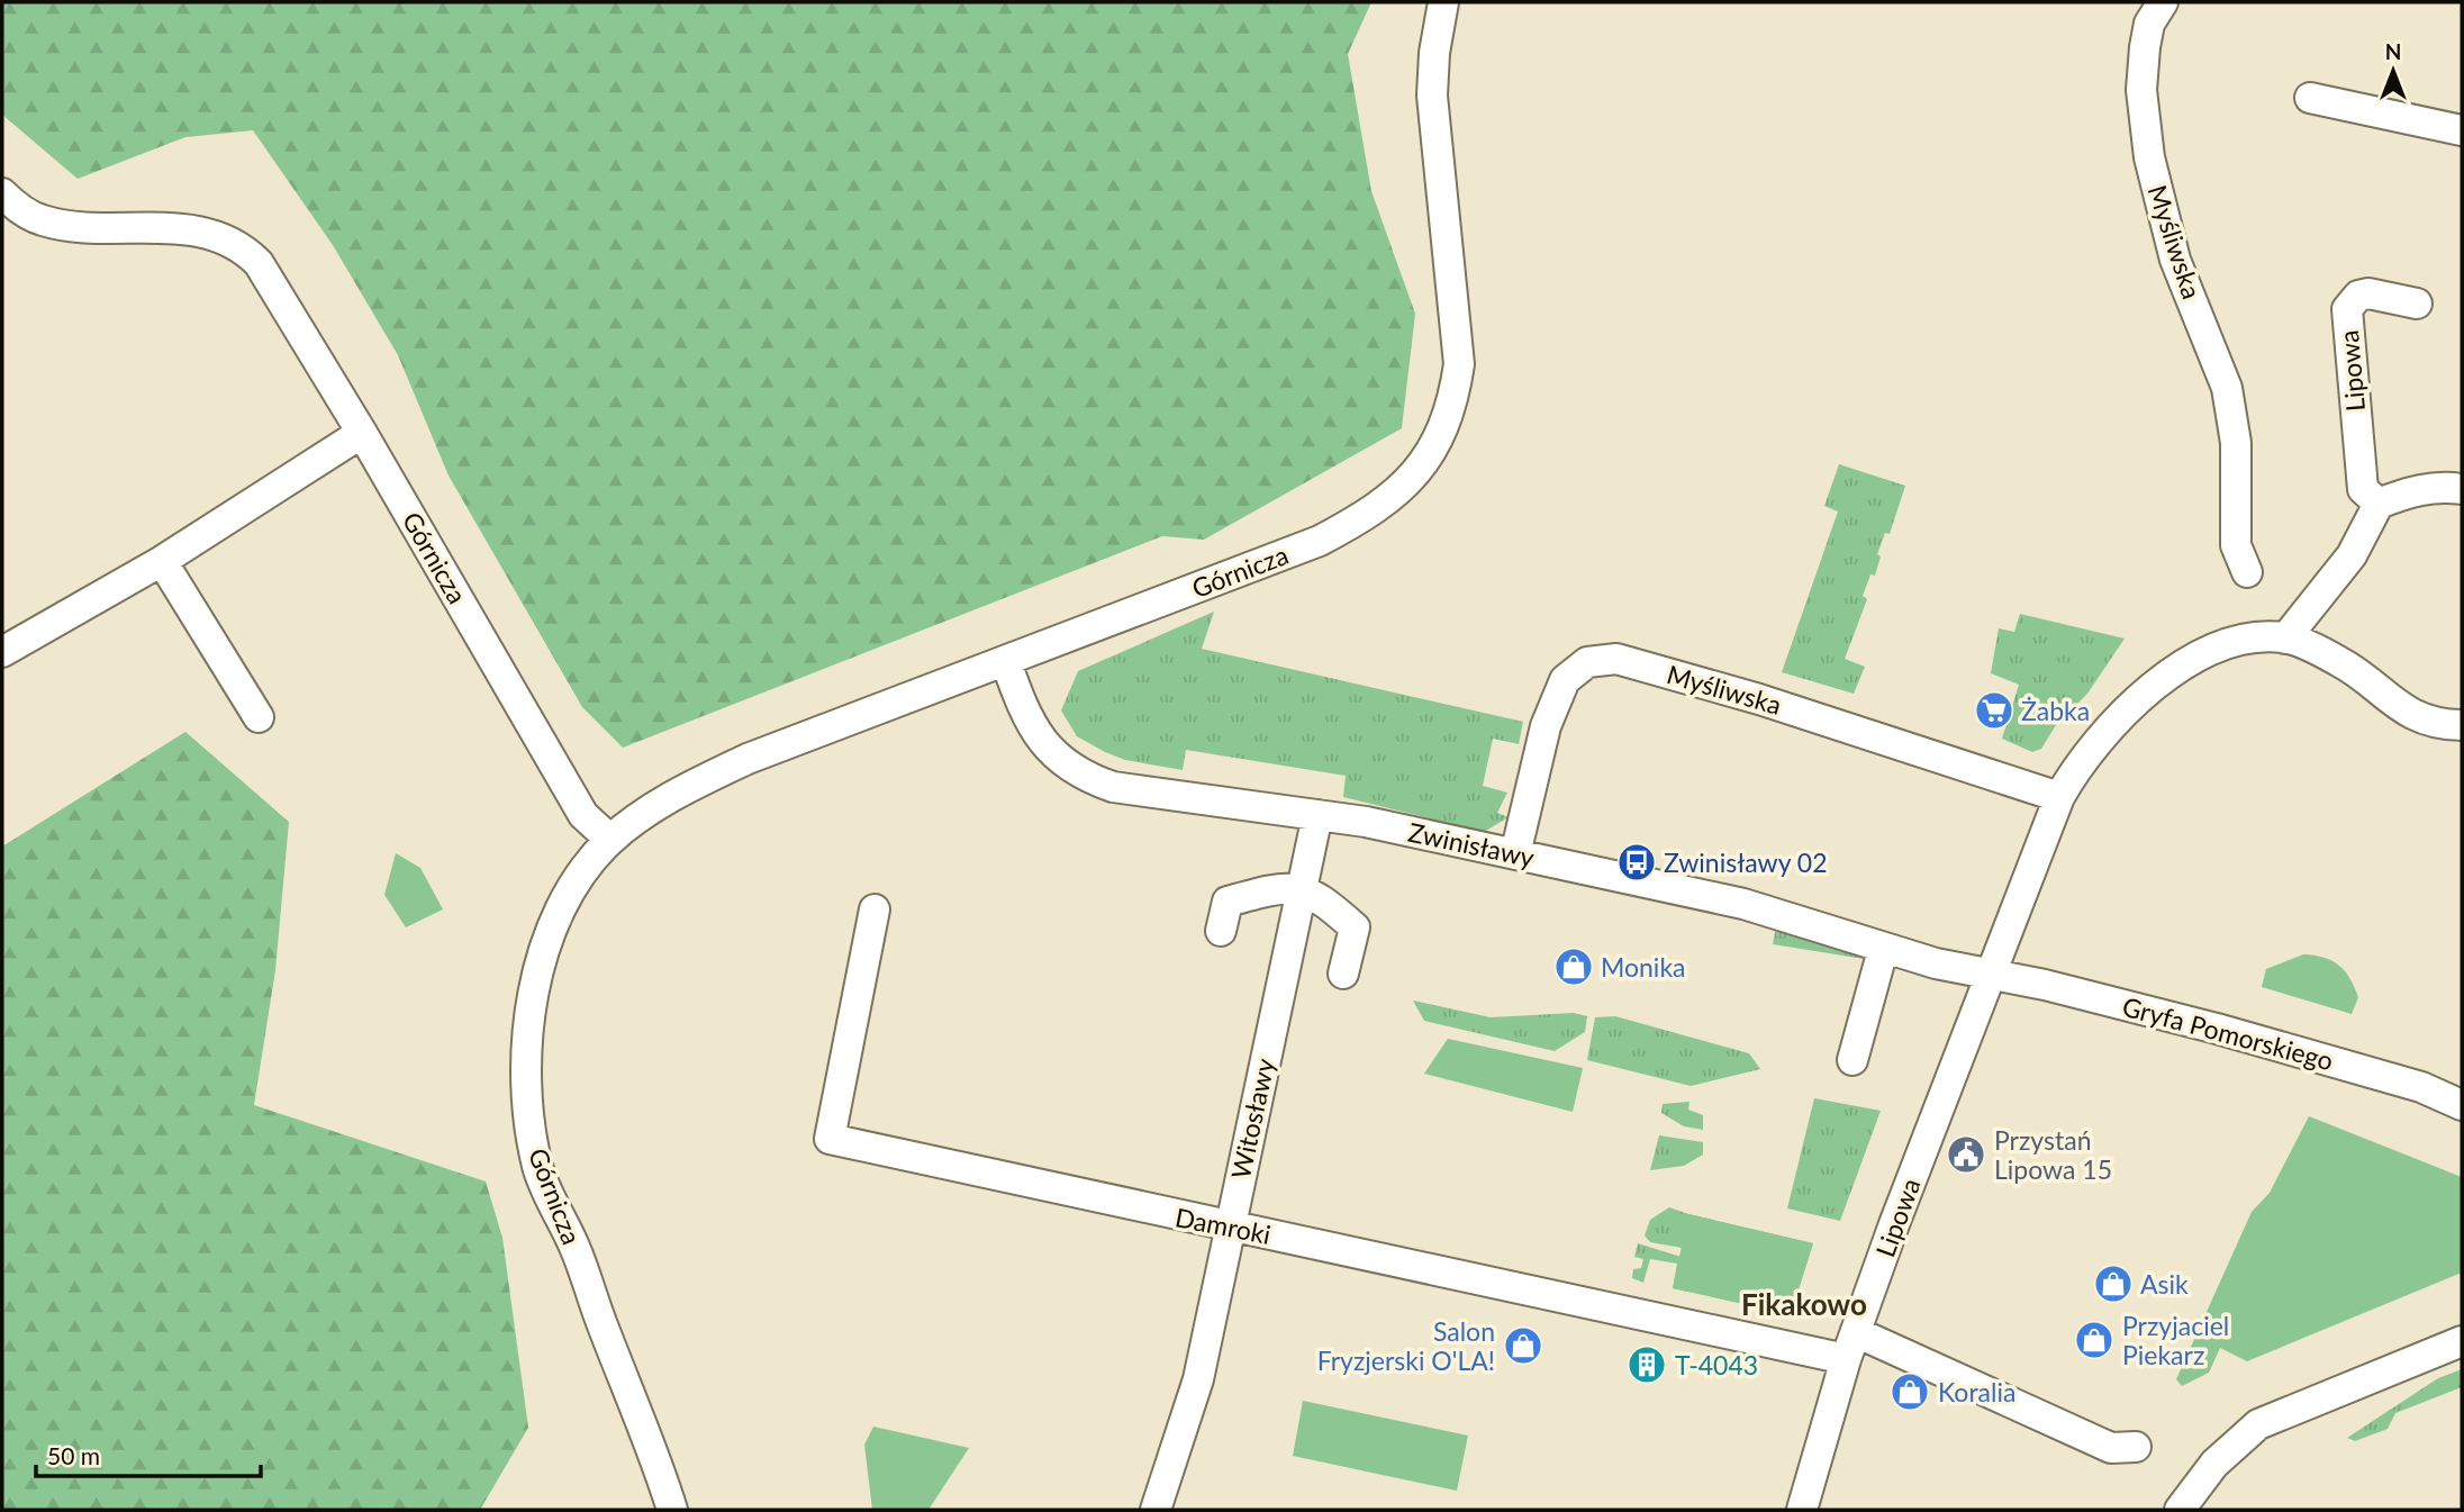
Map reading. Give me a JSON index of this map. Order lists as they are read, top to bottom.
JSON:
{
  "streets": {
    "street": [
      "Myśliwska",
      "Lipowa",
      "Górnicza",
      "Zwinisławy",
      "Gryfa Pomorskiego",
      "Witosławy",
      "Damroki"
    ]
  },
  "crossings": [
    ["Myśliwska", "Zwinisławy"],
    ["Lipowa", "Zwinisławy"],
    ["Lipowa", "Gryfa Pomorskiego"],
    ["Lipowa", "Damroki"],
    ["Górnicza", "Zwinisławy"],
    ["Zwinisławy", "Gryfa Pomorskiego"],
    ["Zwinisławy", "Witosławy"],
    ["Witosławy", "Damroki"]
  ],
  "districts": ["Fikakowo"],
  "places": {
    "supermarket": ["Żabka"],
    "bus stop": ["Zwinisławy 02"],
    "shop": [
      "Monika",
      "Asik",
      "Przyjaciel Piekarz",
      "Salon Fryzjerski O'LA!",
      "Koralia"
    ],
    "public building": ["Przystań Lipowa 15"],
    "building": ["T-4043"]
  },
  "scale_bar": "50 m",
  "north": "top"
}
